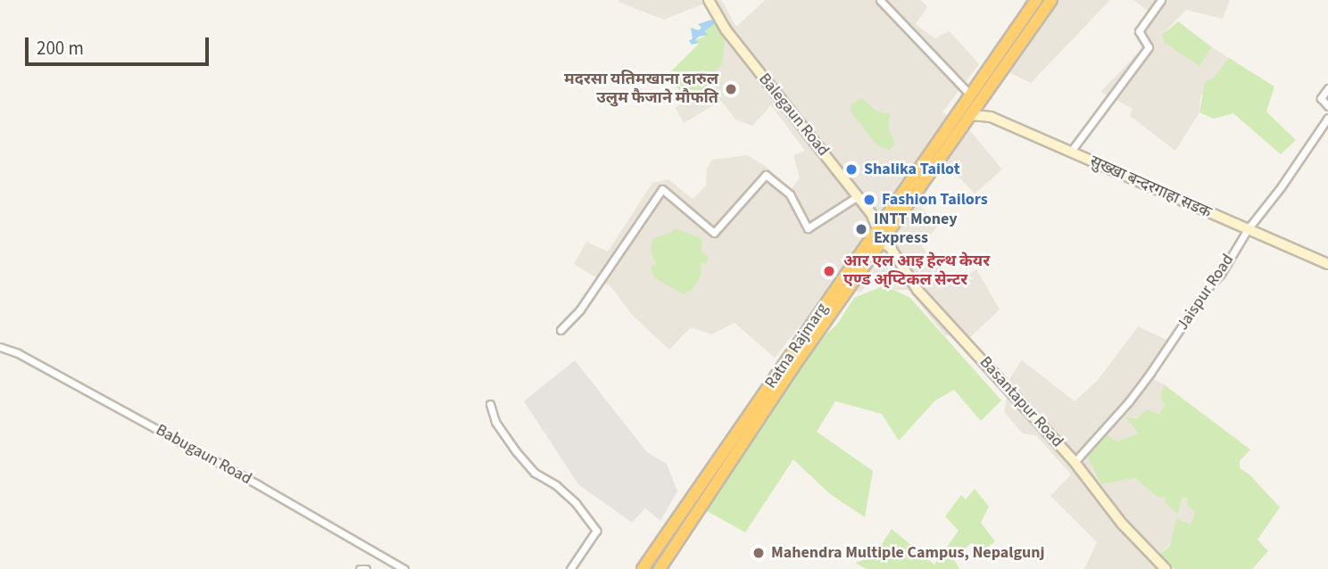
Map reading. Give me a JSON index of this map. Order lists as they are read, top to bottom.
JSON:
{
  "streets": {
    "highway": ["Ratna Rajmarg"],
    "street": [
      "Balegaun Road",
      "सुख्खा बन्दरगाहा सडक",
      "Jaispur Road",
      "Basantapur Road",
      "Babugaun Road"
    ]
  },
  "crossings": [
    ["Balegaun Road", "Ratna Rajmarg"],
    ["Balegaun Road", "Basantapur Road"],
    ["सुख्खा बन्दरगाहा सडक", "Jaispur Road"],
    ["सुख्खा बन्दरगाहा सडक", "Ratna Rajmarg"],
    ["Jaispur Road", "Basantapur Road"],
    ["Ratna Rajmarg", "Basantapur Road"]
  ],
  "places": [
    "मदरसा यतिमखाना दारुल उलुम फैजाने माैफति",
    "Shalika Tailot",
    "Fashion Tailors",
    "INTT Money Express",
    "आर एल आइ हेल्थ केयर एण्ड अ्प्टिकल सेन्टर",
    "Mahendra Multiple Campus, Nepalgunj"
  ],
  "scale_bar": "200 m"
}
